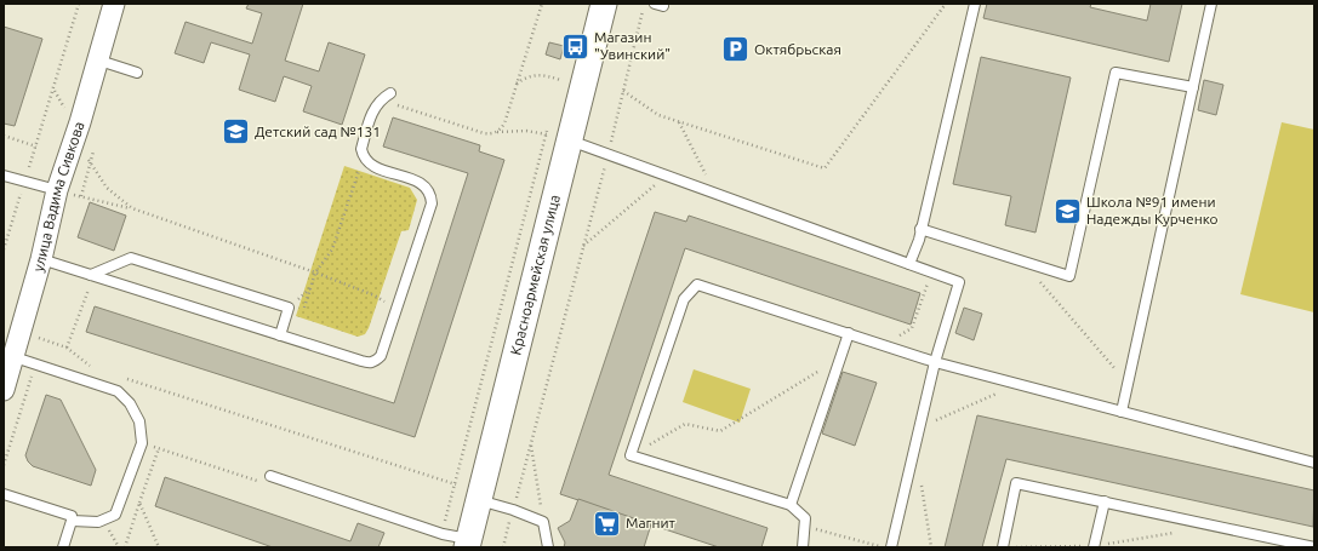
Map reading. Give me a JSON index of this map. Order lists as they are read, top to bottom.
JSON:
{
  "streets": {
    "street": ["улица Вадима Сивкова", "Красноармейская улица"]
  },
  "places": {
    "bus stop": ["Магазин \"Увинский\""],
    "parking": ["Октябрьская"],
    "school or university": ["Детский сад №131", "Школа №91 имени Надежды Курченко"],
    "supermarket": ["Магнит"]
  }
}
